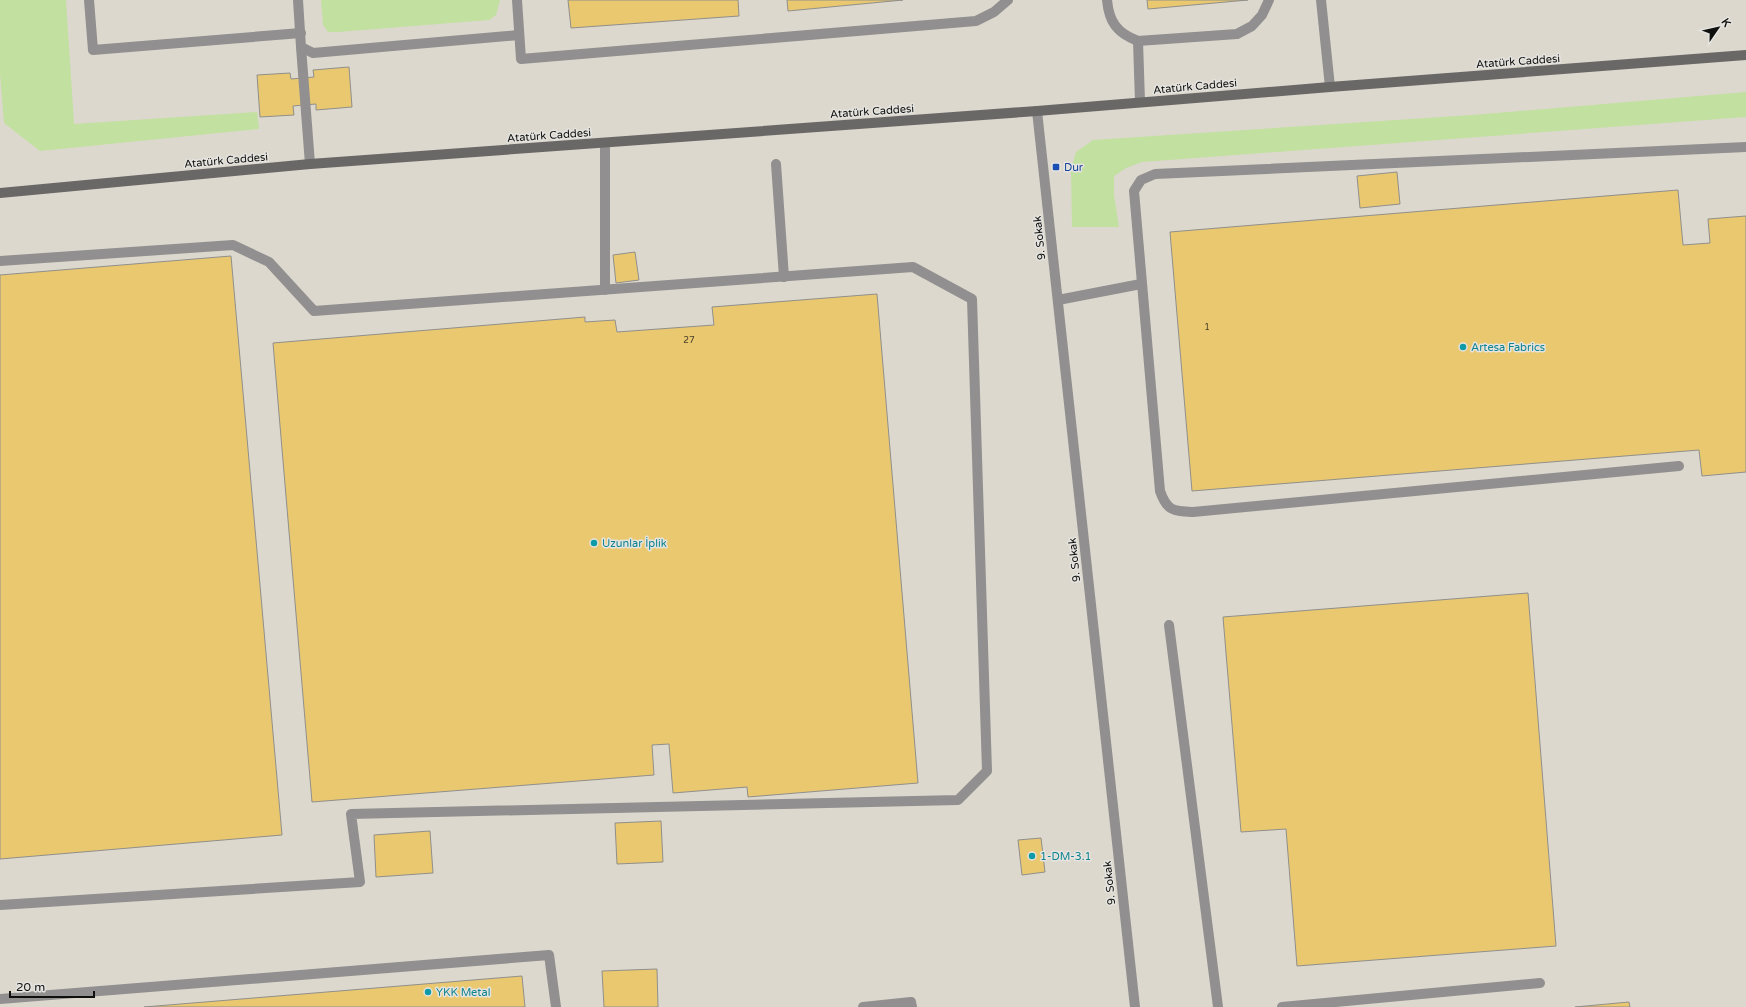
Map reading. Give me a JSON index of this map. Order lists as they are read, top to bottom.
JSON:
{
  "streets": {
    "street": ["Atatürk Caddesi", "9. Sokak"]
  },
  "crossings": [
    ["Atatürk Caddesi", "9. Sokak"]
  ],
  "places": {
    "transit": ["Dur"],
    "other": [
      "Artesa Fabrics",
      "Uzunlar İplik",
      "1-DM-3.1",
      "YKK Metal"
    ]
  },
  "house_numbers": ["1", "27"],
  "scale_bar": "20 m",
  "north": "top right"
}
